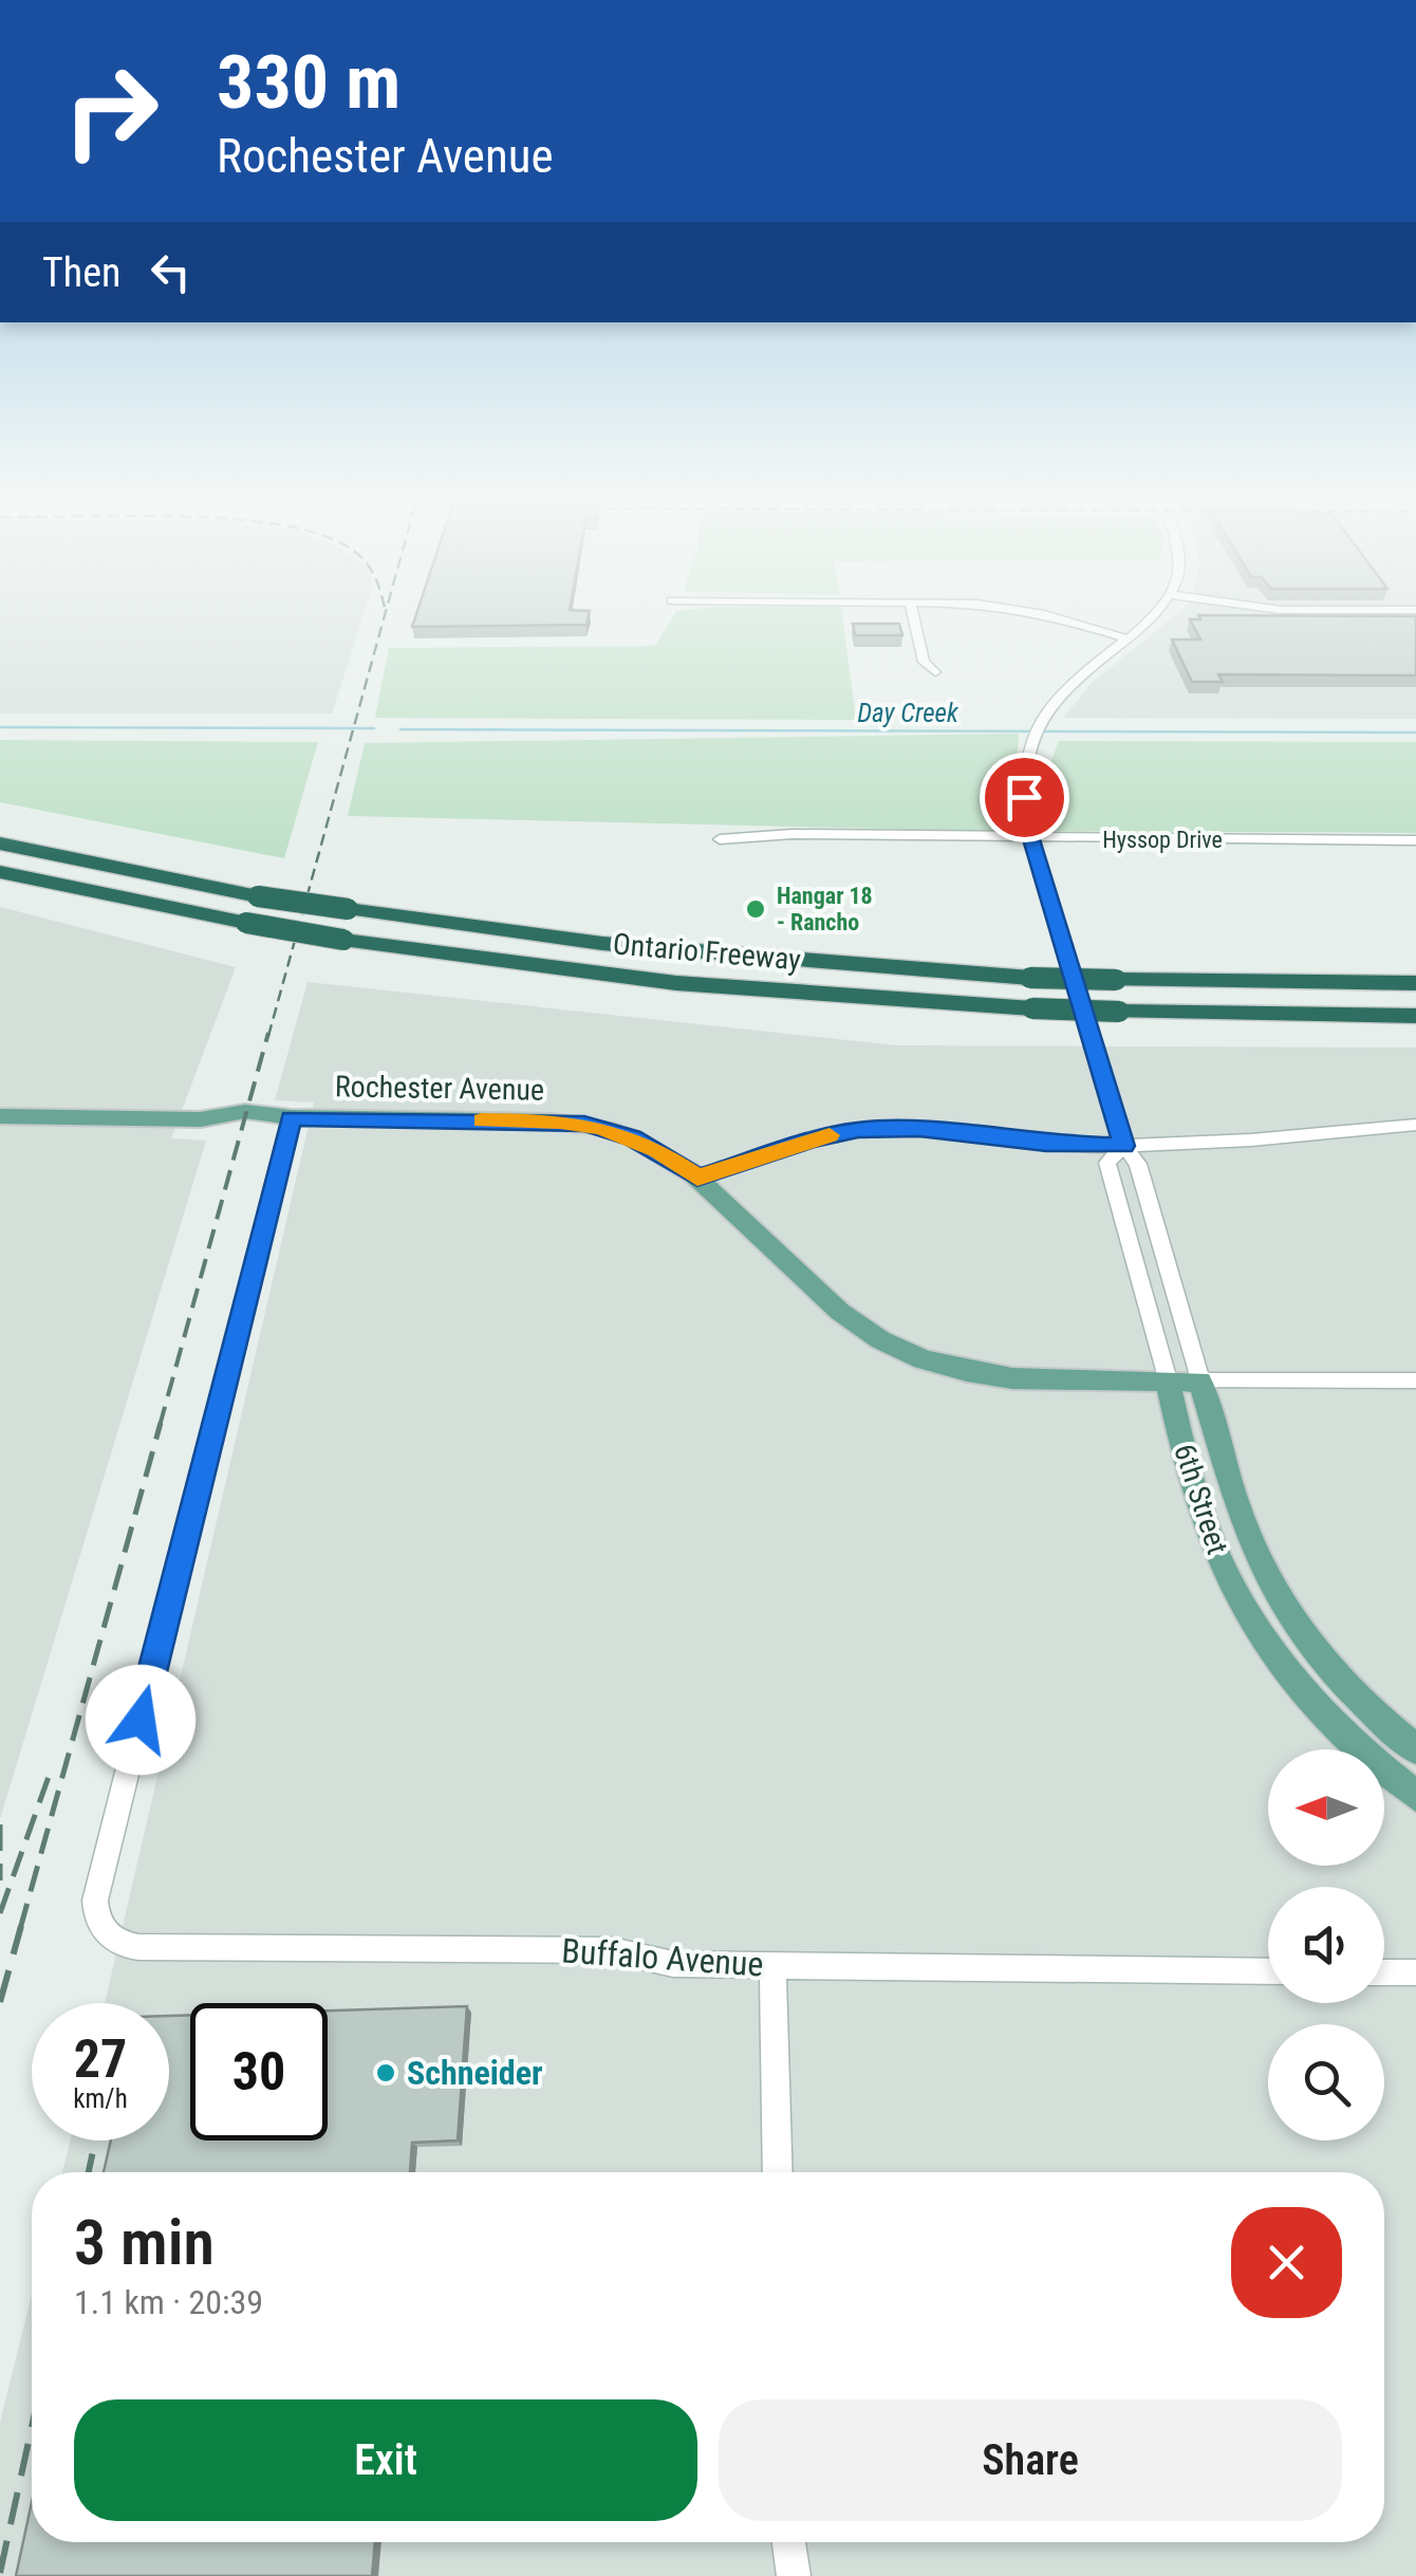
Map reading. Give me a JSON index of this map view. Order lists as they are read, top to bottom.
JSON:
{
  "streets": {
    "highway": ["Ontario Freeway"],
    "main road": ["Rochester Avenue", "6th Street"],
    "street": ["Hyssop Drive", "Buffalo Avenue"]
  },
  "crossings": [
    ["Hyssop Drive", "6th Street"],
    ["Rochester Avenue", "6th Street"],
    ["Rochester Avenue", "Buffalo Avenue"]
  ],
  "water": ["Day Creek"],
  "places": ["Hangar 18 - Rancho", "Schneider"],
  "north": "left",
  "page": {
    "turn": ["330 m", "Rochester Avenue"],
    "then": "Then",
    "speed": "27 km/h",
    "limit": "30",
    "heading": ["3 min", "1.1 km · 20:39"],
    "buttons": ["Exit", "Share"]
  }
}
